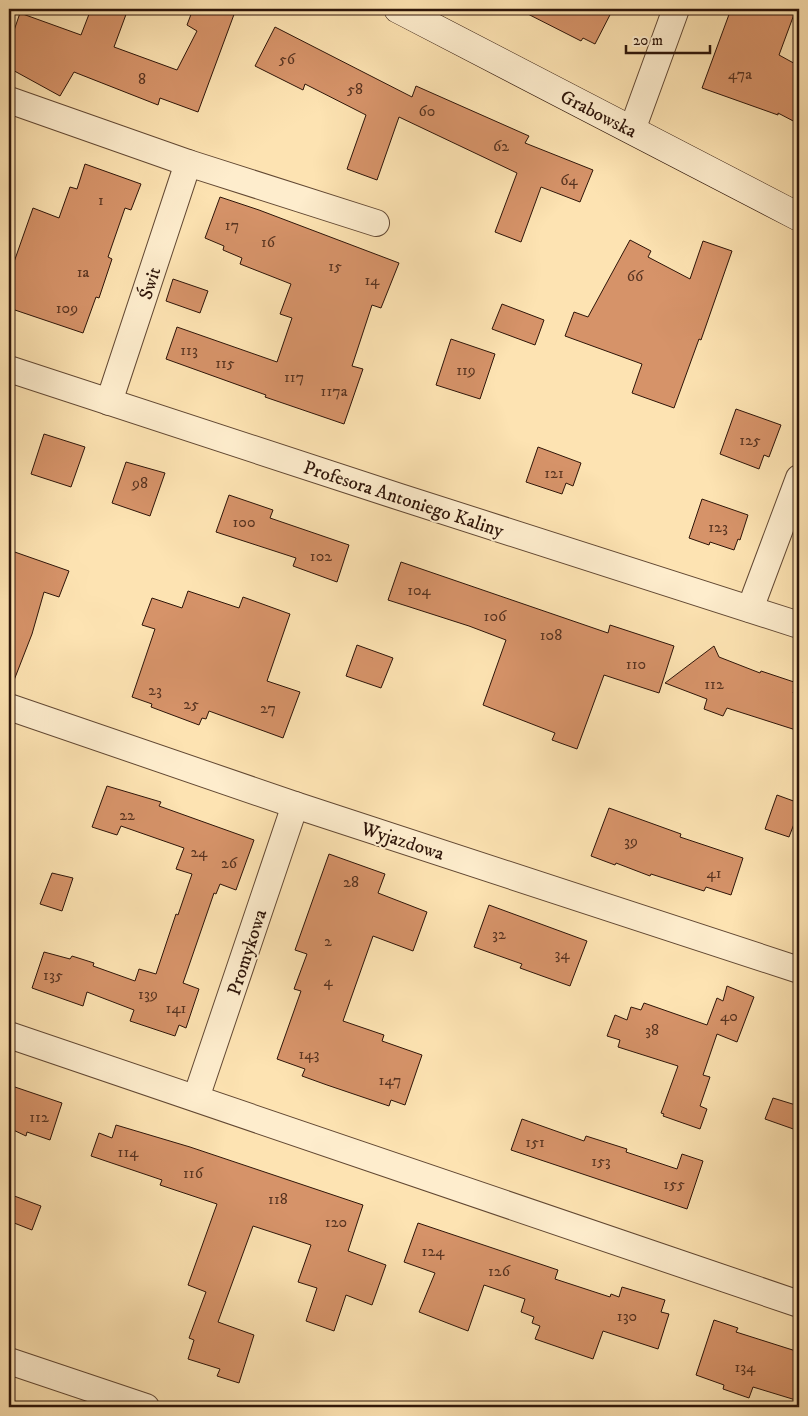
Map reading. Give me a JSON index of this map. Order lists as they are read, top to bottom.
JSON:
{
  "streets": {
    "street": [
      "Grabowska",
      "Świt",
      "Profesora Antoniego Kaliny",
      "Wyjazdowa",
      "Promykowa"
    ]
  },
  "crossings": [
    ["Świt", "Profesora Antoniego Kaliny"],
    ["Wyjazdowa", "Promykowa"]
  ],
  "house_numbers": [
    "56",
    "47a",
    "8",
    "58",
    "60",
    "62",
    "64",
    "1",
    "17",
    "16",
    "15",
    "1a",
    "66",
    "14",
    "109",
    "113",
    "115",
    "119",
    "117",
    "117a",
    "125",
    "121",
    "98",
    "100",
    "123",
    "102",
    "104",
    "106",
    "108",
    "110",
    "112",
    "23",
    "25",
    "27",
    "22",
    "39",
    "24",
    "26",
    "41",
    "28",
    "32",
    "2",
    "34",
    "135",
    "4",
    "139",
    "141",
    "40",
    "38",
    "143",
    "147",
    "112",
    "151",
    "114",
    "153",
    "116",
    "155",
    "118",
    "120",
    "124",
    "126",
    "130",
    "134"
  ],
  "scale_bar": "20 m"
}
